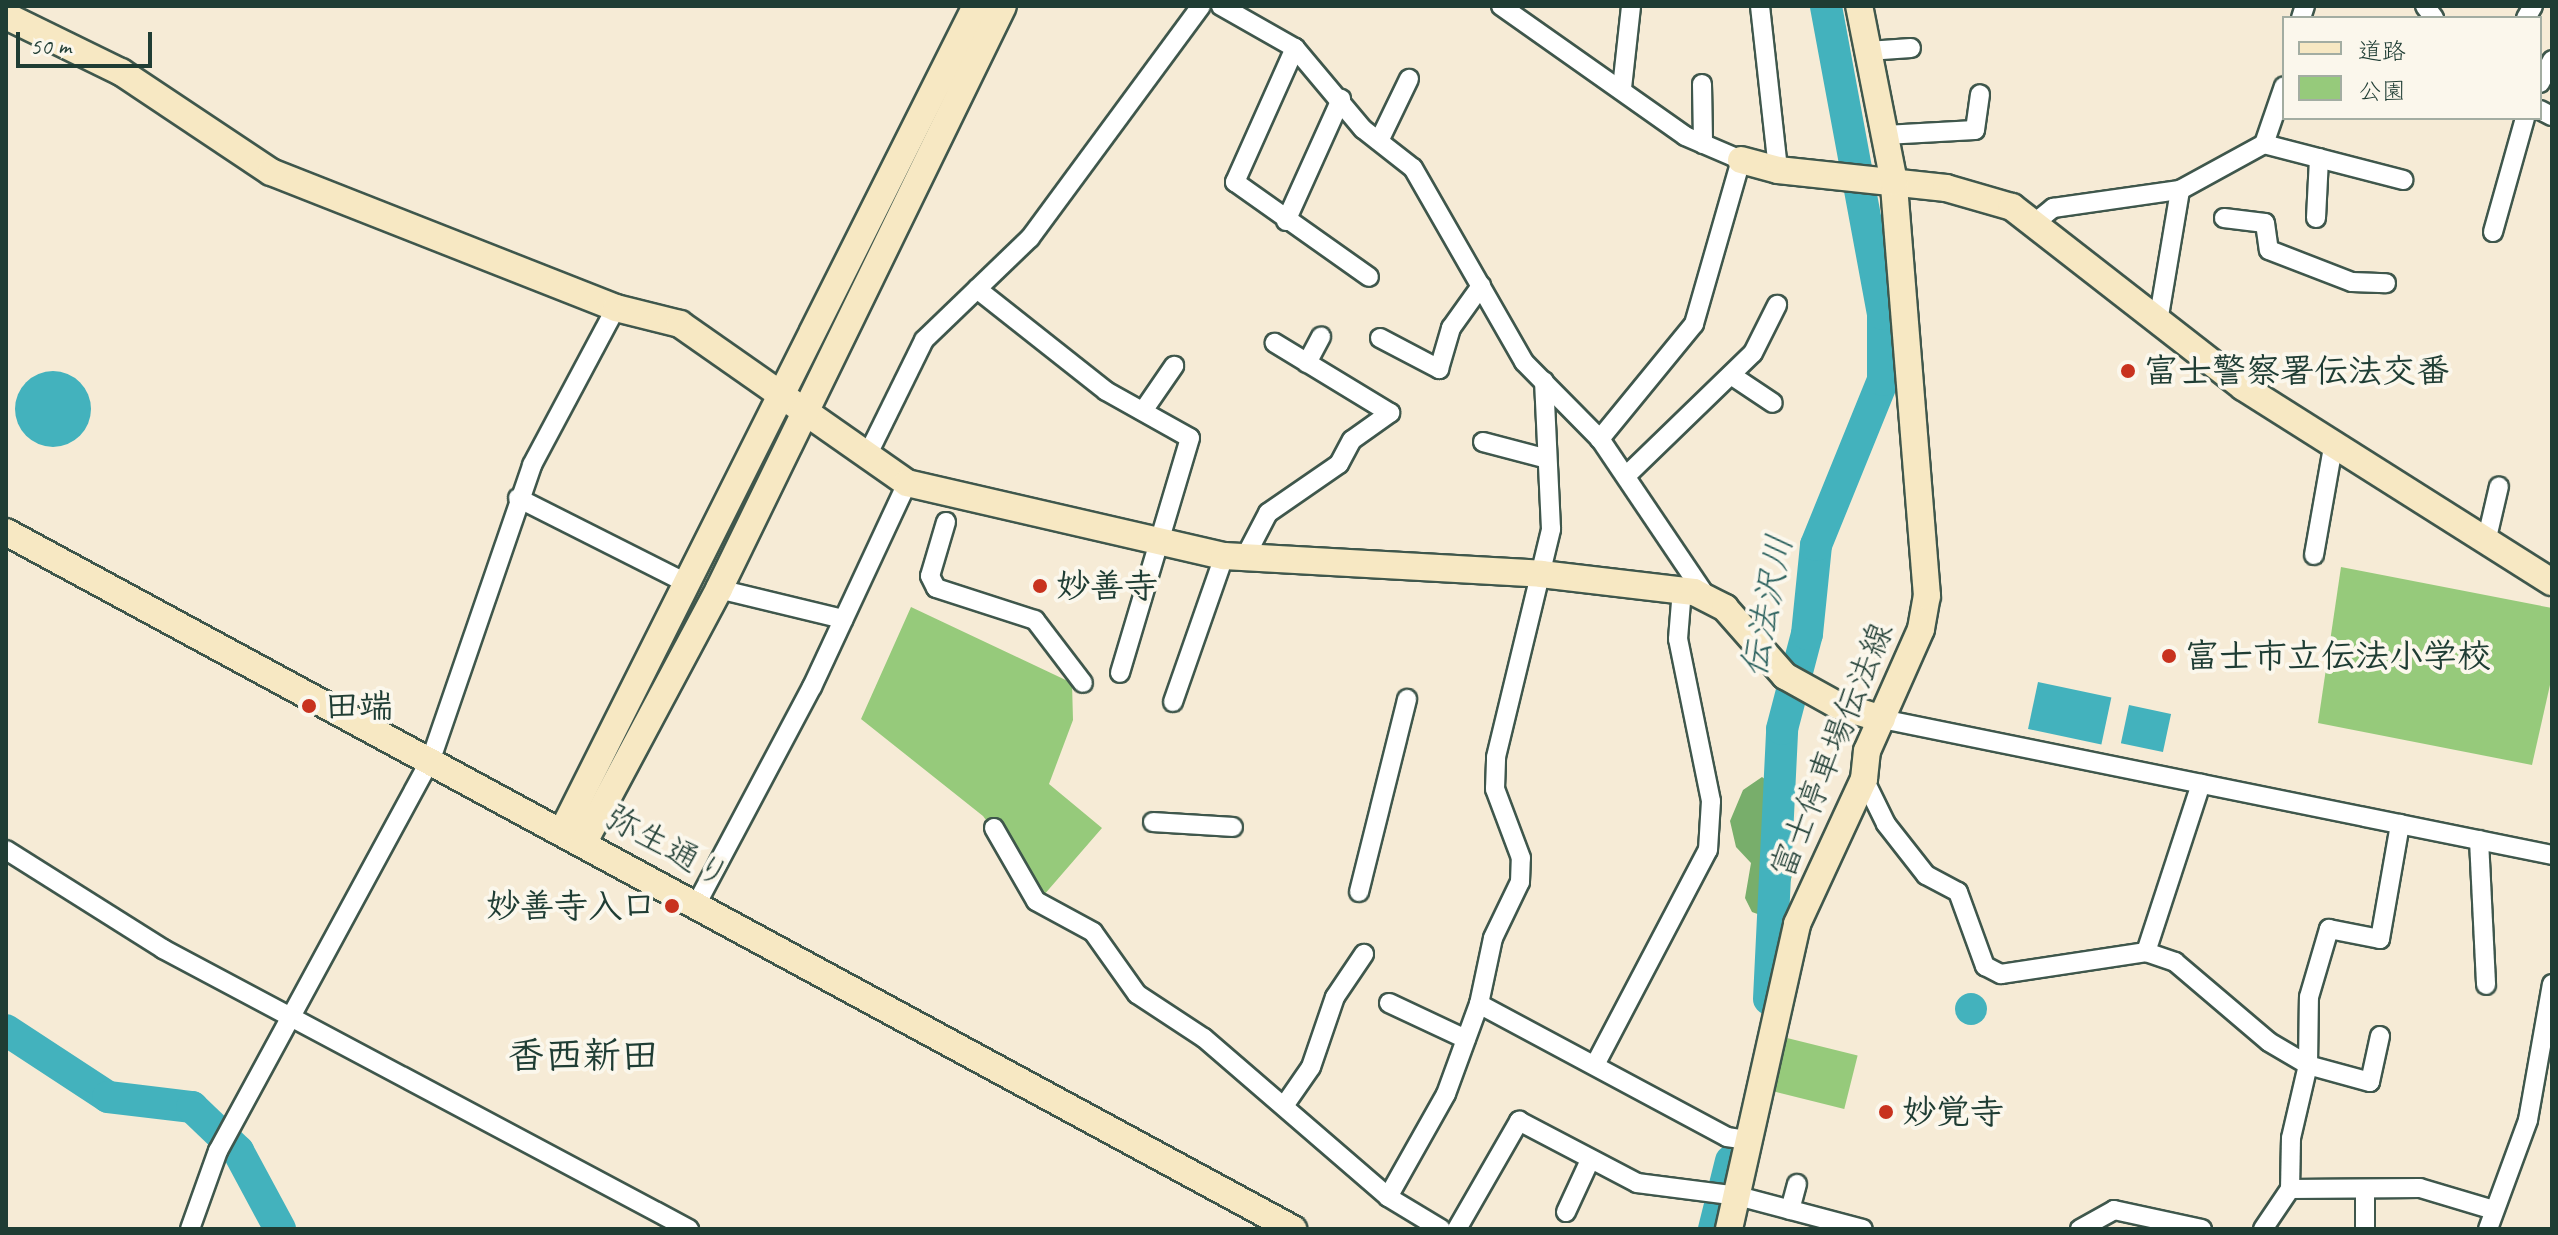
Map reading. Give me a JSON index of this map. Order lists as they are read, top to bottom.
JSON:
{
  "streets": {
    "street": ["富士停車場伝法線", "弥生通り"]
  },
  "districts": ["香西新田"],
  "water": ["伝法沢川"],
  "places": [
    "富士警察署伝法交番",
    "妙善寺",
    "富士市立伝法小学校",
    "田端",
    "妙善寺入口",
    "妙覚寺"
  ],
  "legend": ["道路", "公園"],
  "scale_bar": "50 m"
}
